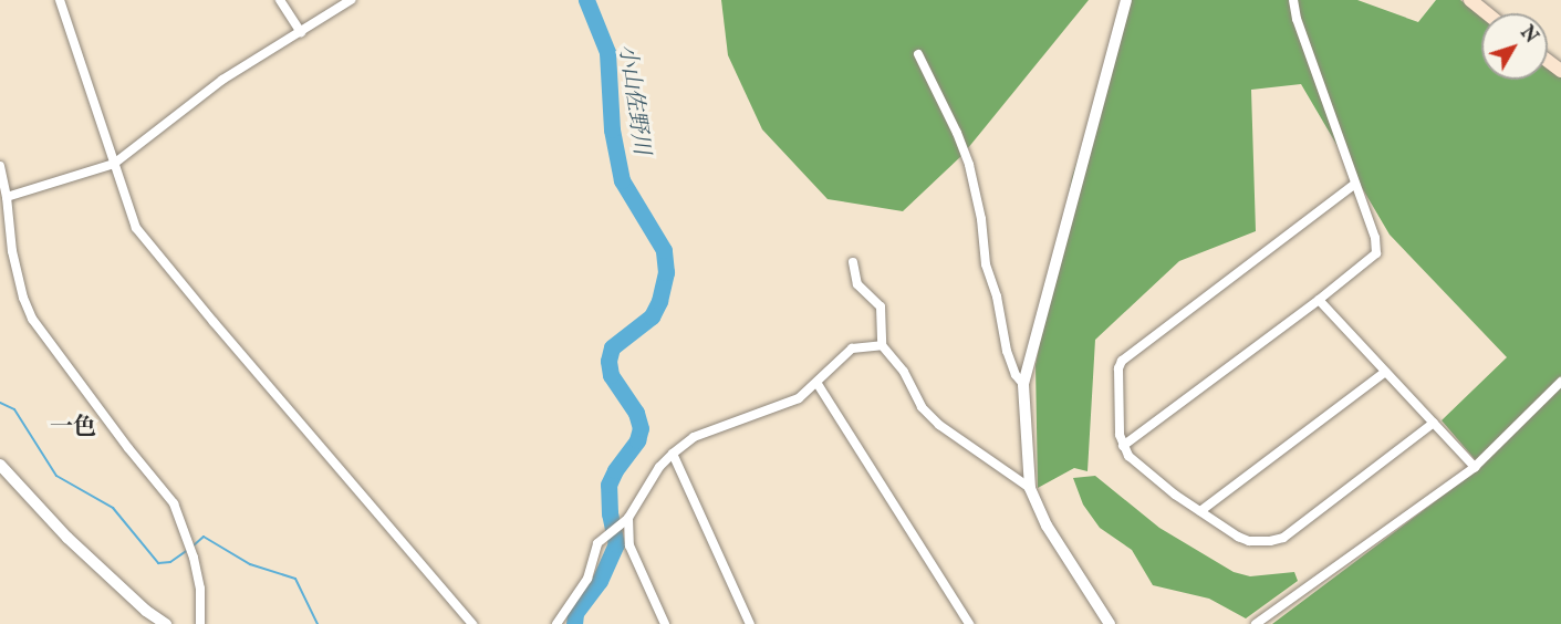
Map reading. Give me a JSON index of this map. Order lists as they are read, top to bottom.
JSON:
{
  "districts": ["一色"],
  "water": ["小山佐野川"],
  "north": "top right"
}
